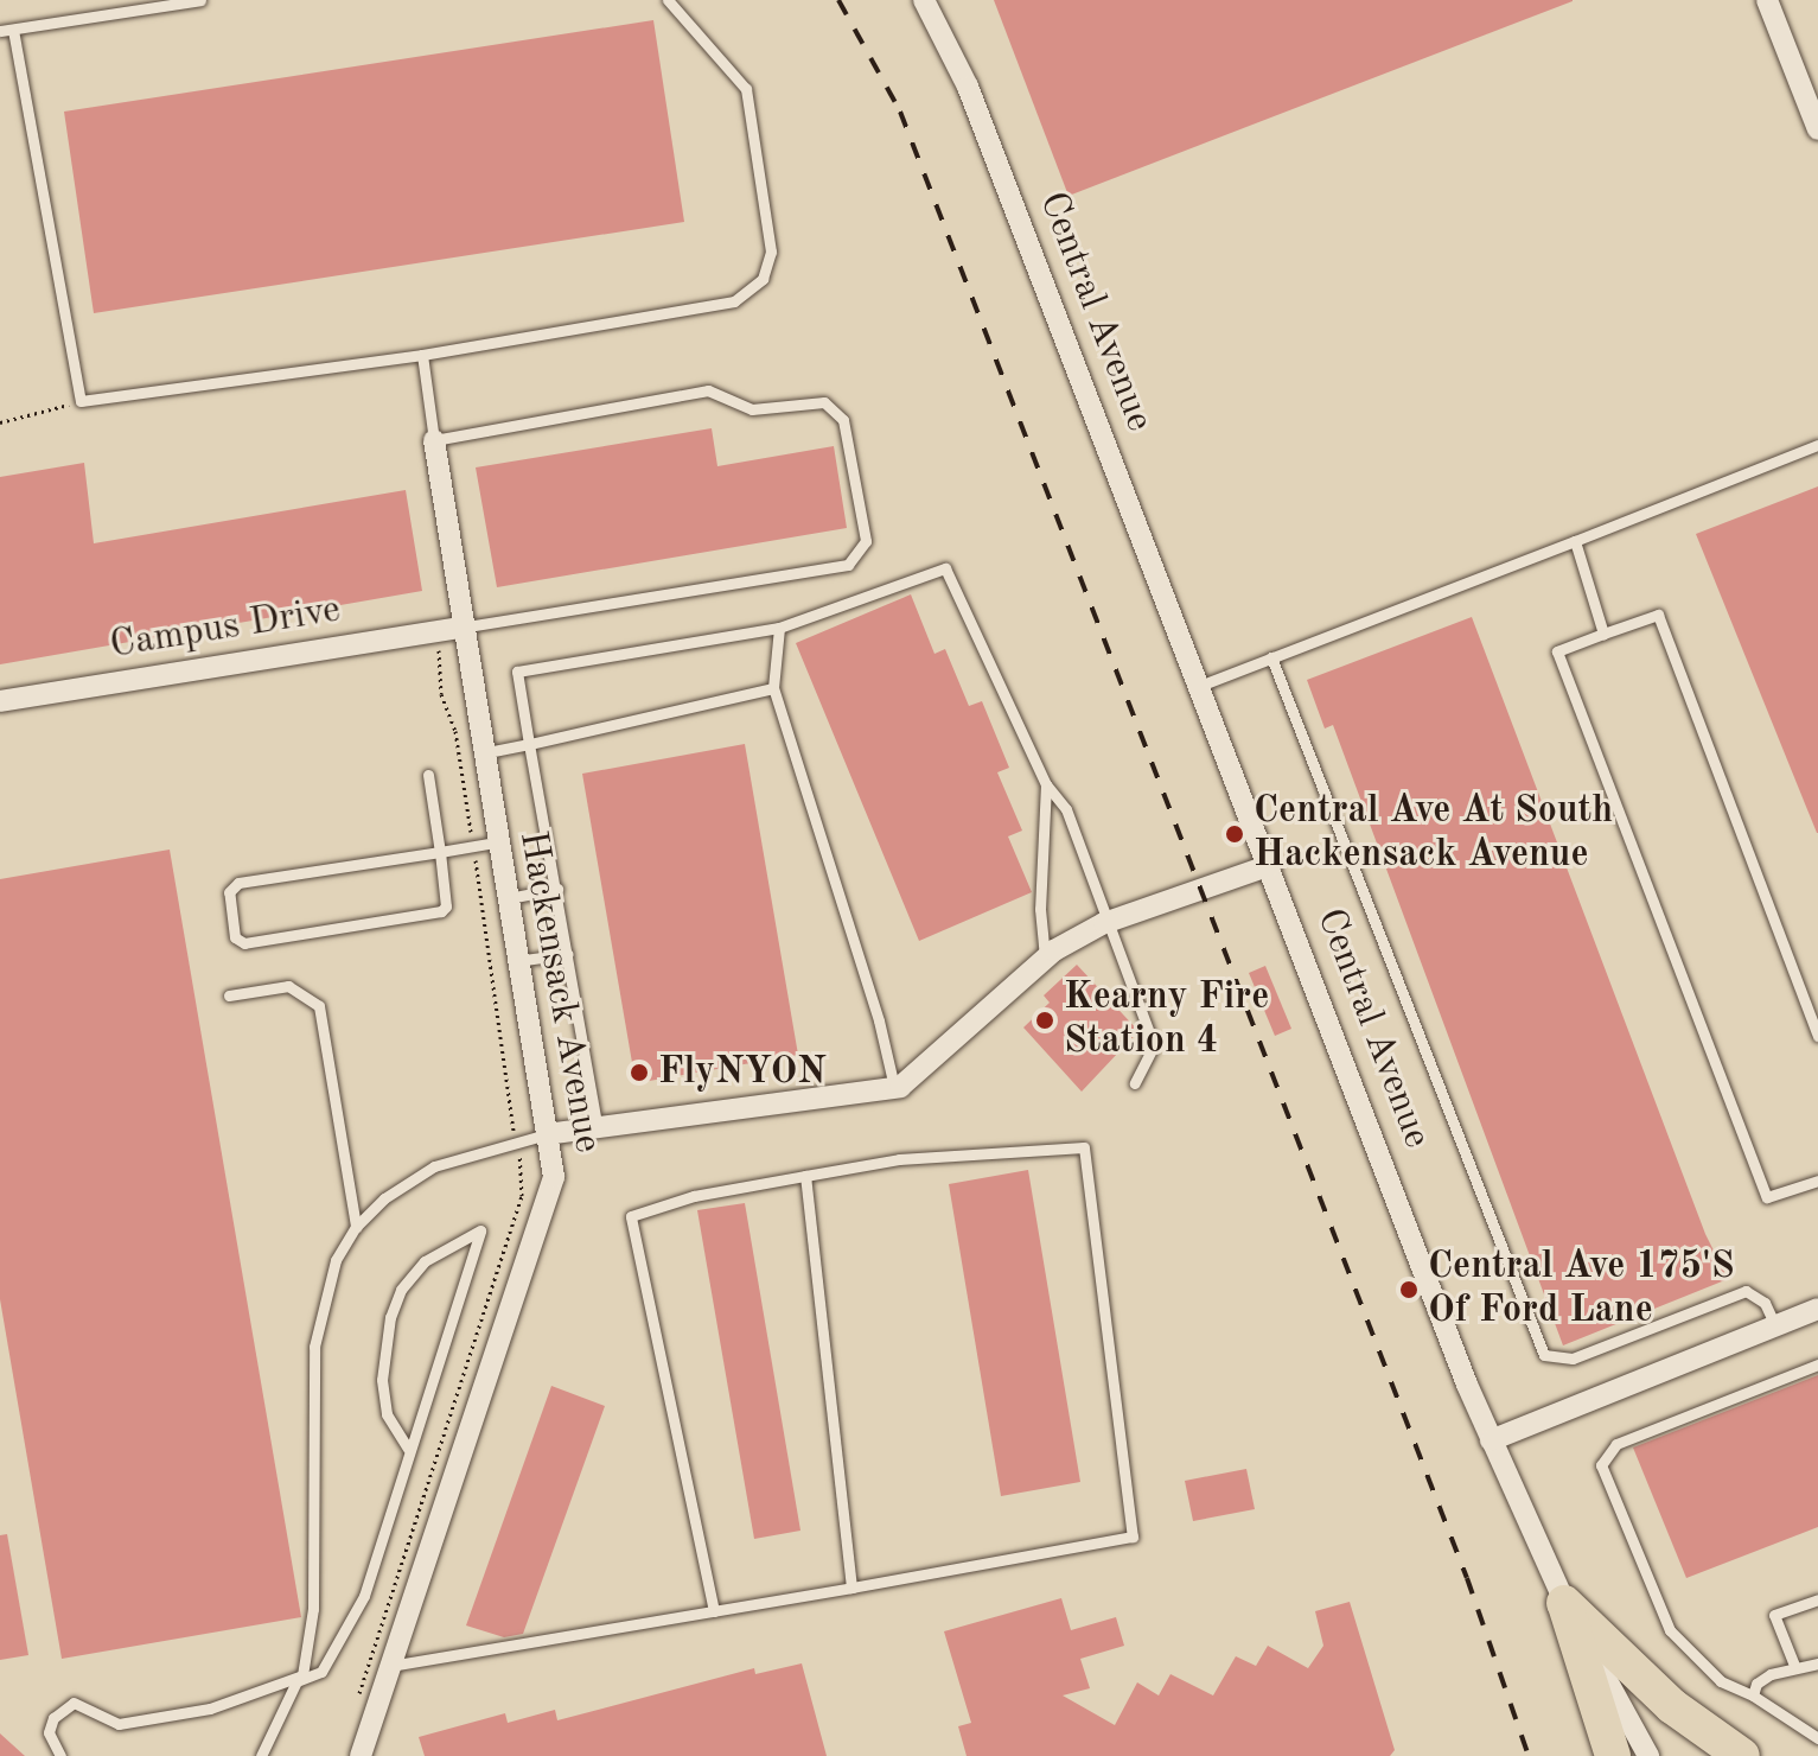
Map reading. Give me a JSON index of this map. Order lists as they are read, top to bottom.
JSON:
{
  "streets": {
    "street": ["Central Avenue", "Campus Drive", "Hackensack Avenue"]
  },
  "crossings": [
    ["Campus Drive", "Hackensack Avenue"]
  ],
  "places": [
    "Central Ave At South Hackensack Avenue",
    "Kearny Fire Station 4",
    "FlyNYON",
    "Central Ave 175'S Of Ford Lane"
  ]
}
